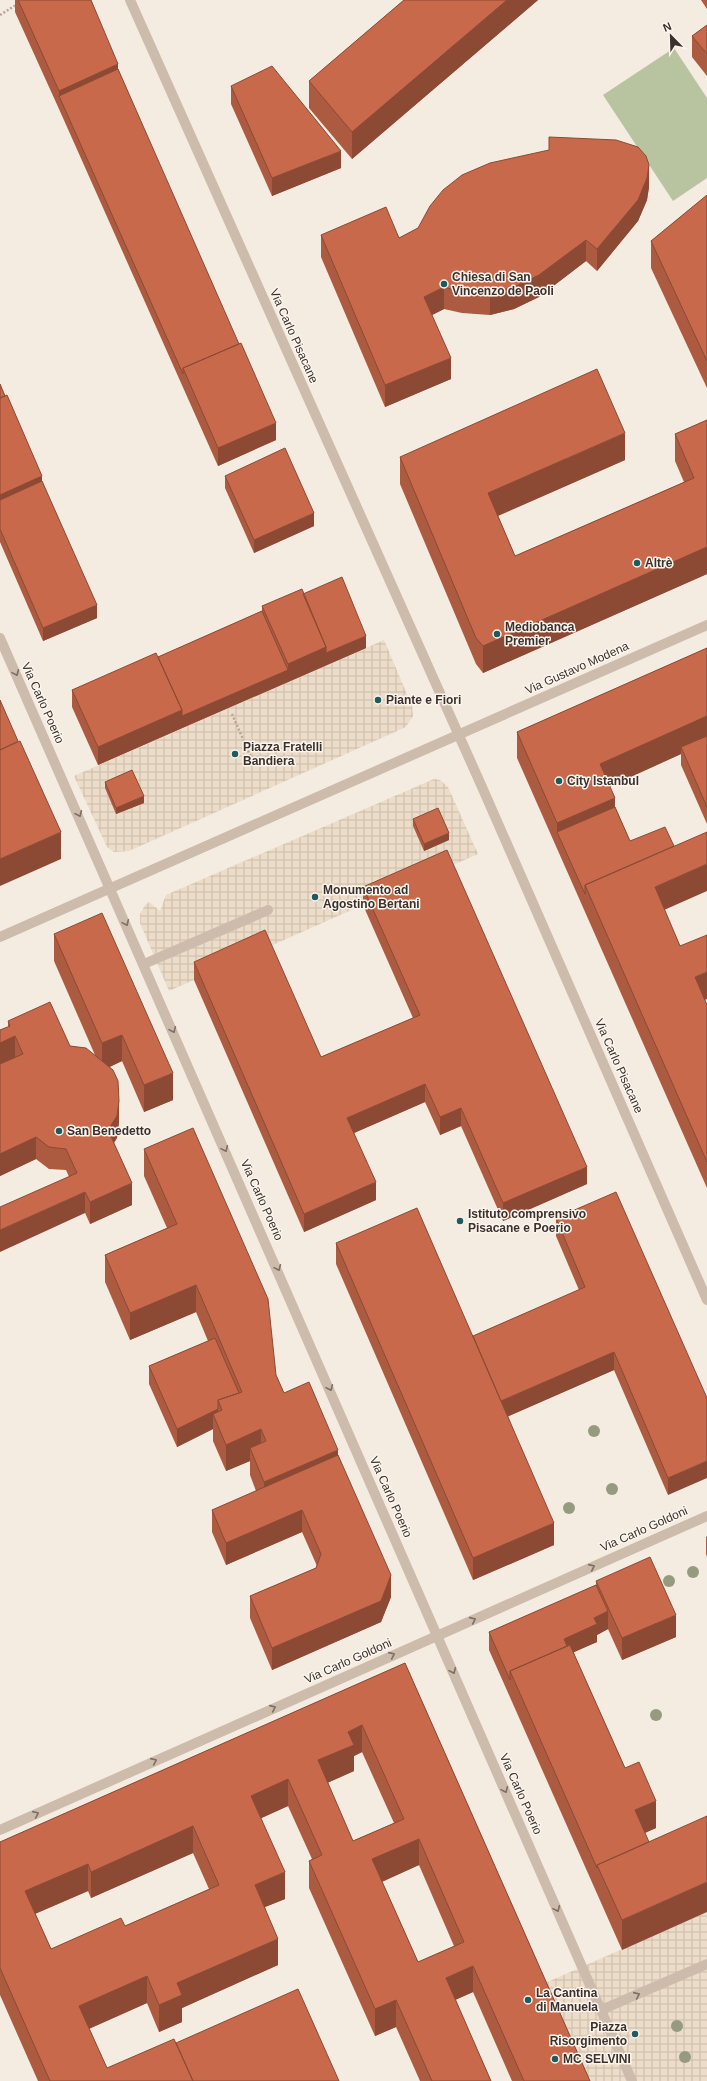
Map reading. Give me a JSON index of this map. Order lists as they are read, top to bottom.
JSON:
{
  "streets": {
    "street": [
      "Via Carlo Pisacane",
      "Via Gustavo Modena",
      "Via Carlo Poerio",
      "Via Carlo Goldoni"
    ]
  },
  "crossings": [
    ["Via Carlo Pisacane", "Via Gustavo Modena"],
    ["Via Carlo Poerio", "Via Carlo Goldoni"]
  ],
  "one_way": ["Via Carlo Poerio", "Via Carlo Goldoni"],
  "places": [
    "Chiesa di San Vincenzo de Paoli",
    "Altrè",
    "Mediobanca Premier",
    "Piante e Fiori",
    "Piazza Fratelli Bandiera",
    "City Istanbul",
    "Monumento ad Agostino Bertani",
    "San Benedetto",
    "Istituto comprensivo Pisacane e Poerio",
    "La Cantina di Manuela",
    "Piazza Risorgimento",
    "MC SELVINI"
  ],
  "north": "top left"
}
